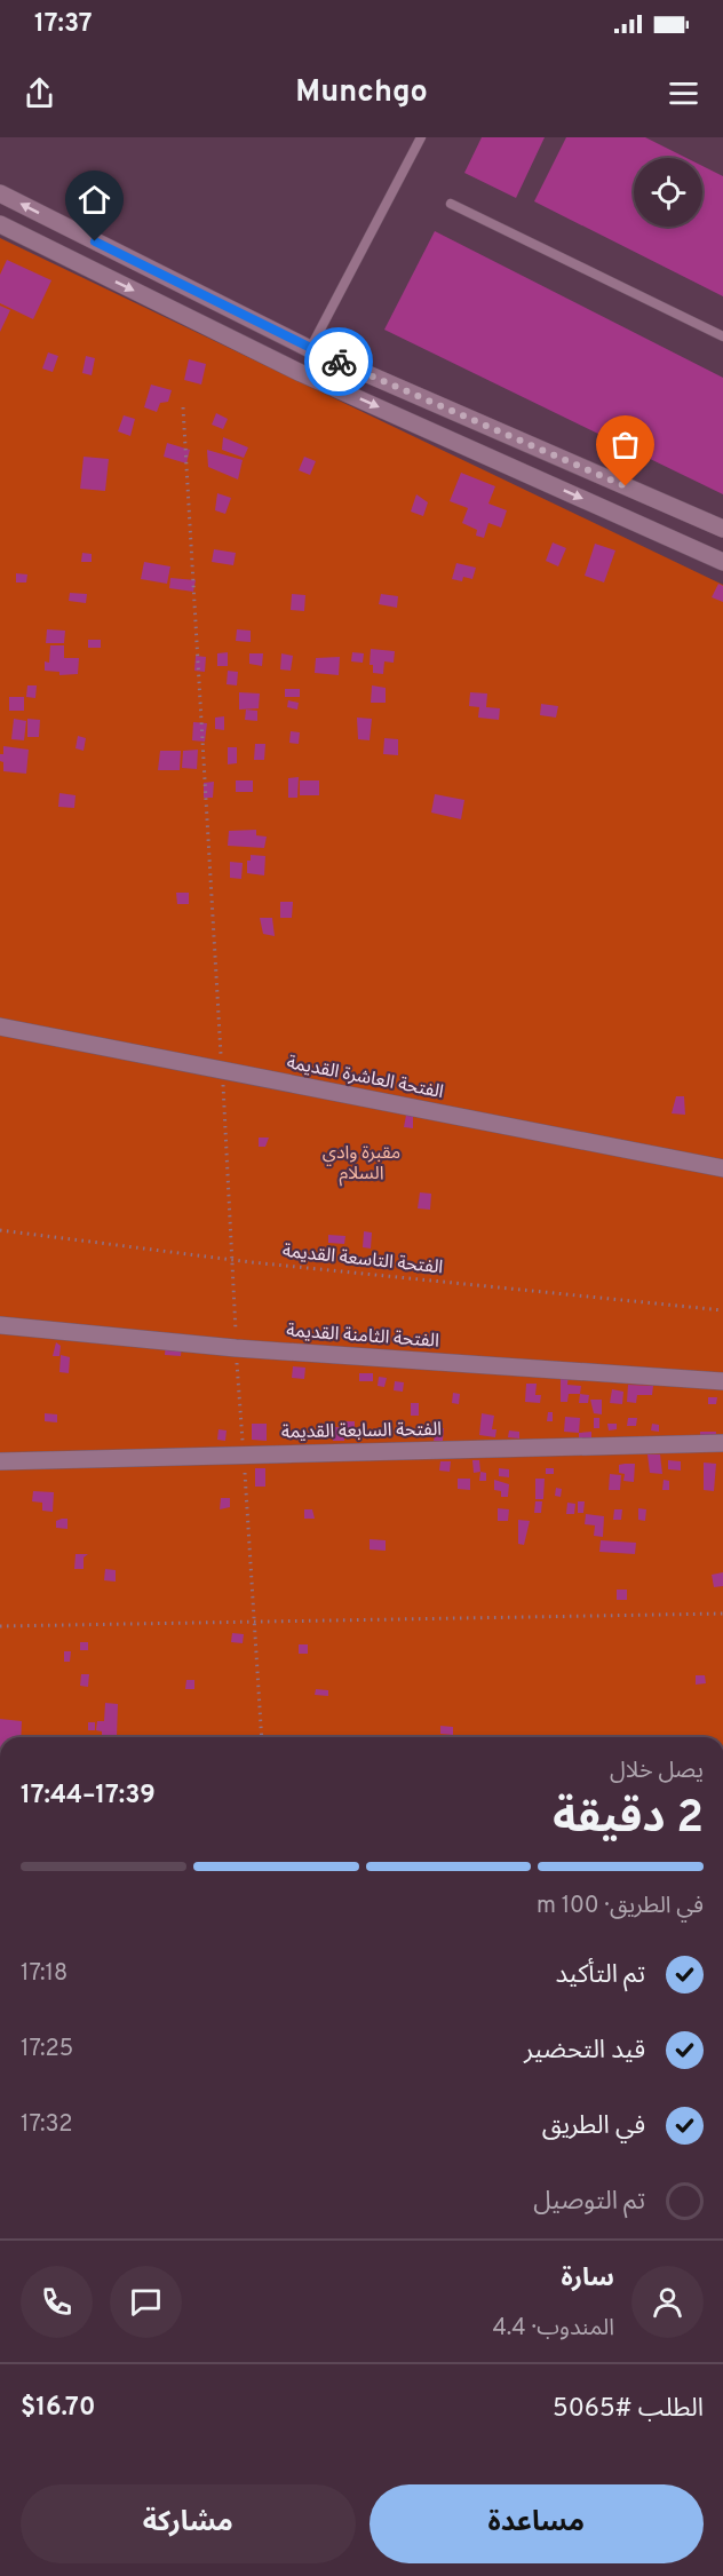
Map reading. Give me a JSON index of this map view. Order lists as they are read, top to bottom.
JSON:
{
  "streets": {
    "street": ["الفتحة العاشرة القديمة", "الفتحة الثامنة القديمة", "الفتحة السابعة القديمة"],
    "path": ["الفتحة التاسعة القديمة"]
  },
  "parks": ["مقبرة وادي السلام"],
  "page": {
    "status": "17:37",
    "header": "Munchgo",
    "heading": ["2 دقيقة", "يصل خلال", "17:39–17:44"],
    "panel": [
      "سارة",
      "المندوب · 4.4",
      "الطلب #5065",
      "$16.70"
    ],
    "bar": "في الطريق · 100 m",
    "list": [
      ["تم التأكيد", "17:18"],
      ["قيد التحضير", "17:25"],
      ["في الطريق", "17:32"],
      "تم التوصيل"
    ],
    "buttons": ["مساعدة", "مشاركة"]
  }
}
